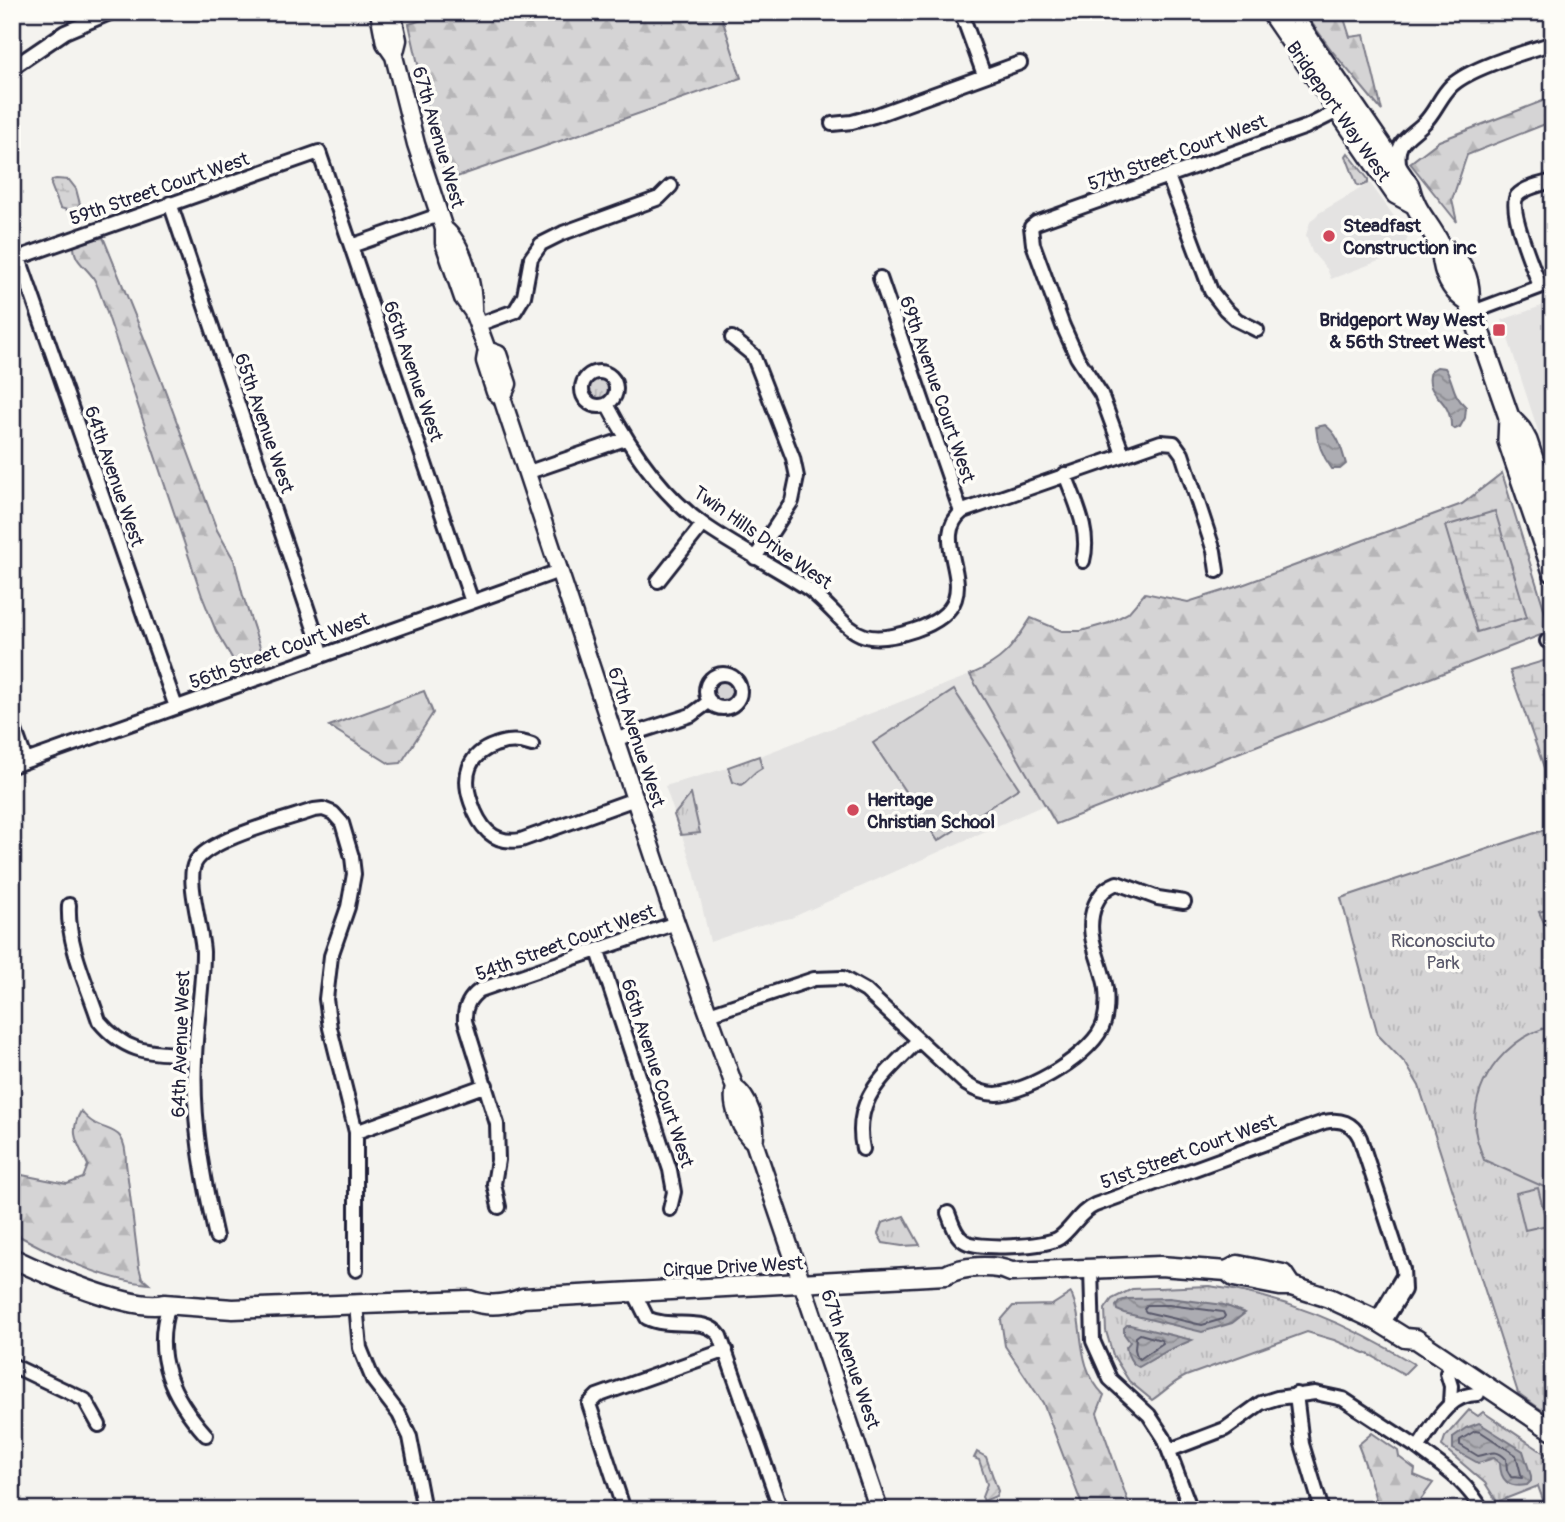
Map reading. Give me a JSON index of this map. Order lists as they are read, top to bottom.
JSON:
{
  "streets": {
    "main road": ["Bridgeport Way West", "Cirque Drive West"],
    "street": [
      "67th Avenue West",
      "57th Street Court West",
      "59th Street Court West",
      "66th Avenue West",
      "69th Avenue Court West",
      "65th Avenue West",
      "64th Avenue West",
      "Twin Hills Drive West",
      "56th Street Court West",
      "54th Street Court West",
      "66th Avenue Court West",
      "51st Street Court West"
    ]
  },
  "crossings": [
    ["Bridgeport Way West", "57th Street Court West"],
    ["67th Avenue West", "56th Street Court West"],
    ["67th Avenue West", "54th Street Court West"],
    ["67th Avenue West", "Cirque Drive West"],
    ["59th Street Court West", "66th Avenue West"],
    ["59th Street Court West", "65th Avenue West"],
    ["59th Street Court West", "64th Avenue West"],
    ["66th Avenue West", "56th Street Court West"],
    ["69th Avenue Court West", "Twin Hills Drive West"],
    ["65th Avenue West", "56th Street Court West"],
    ["64th Avenue West", "56th Street Court West"],
    ["54th Street Court West", "66th Avenue Court West"],
    ["51st Street Court West", "Cirque Drive West"]
  ],
  "parks": ["Riconosciuto Park"],
  "places": {
    "other": ["Steadfast Construction inc", "Heritage Christian School"],
    "transit": ["Bridgeport Way West & 56th Street West"]
  }
}
